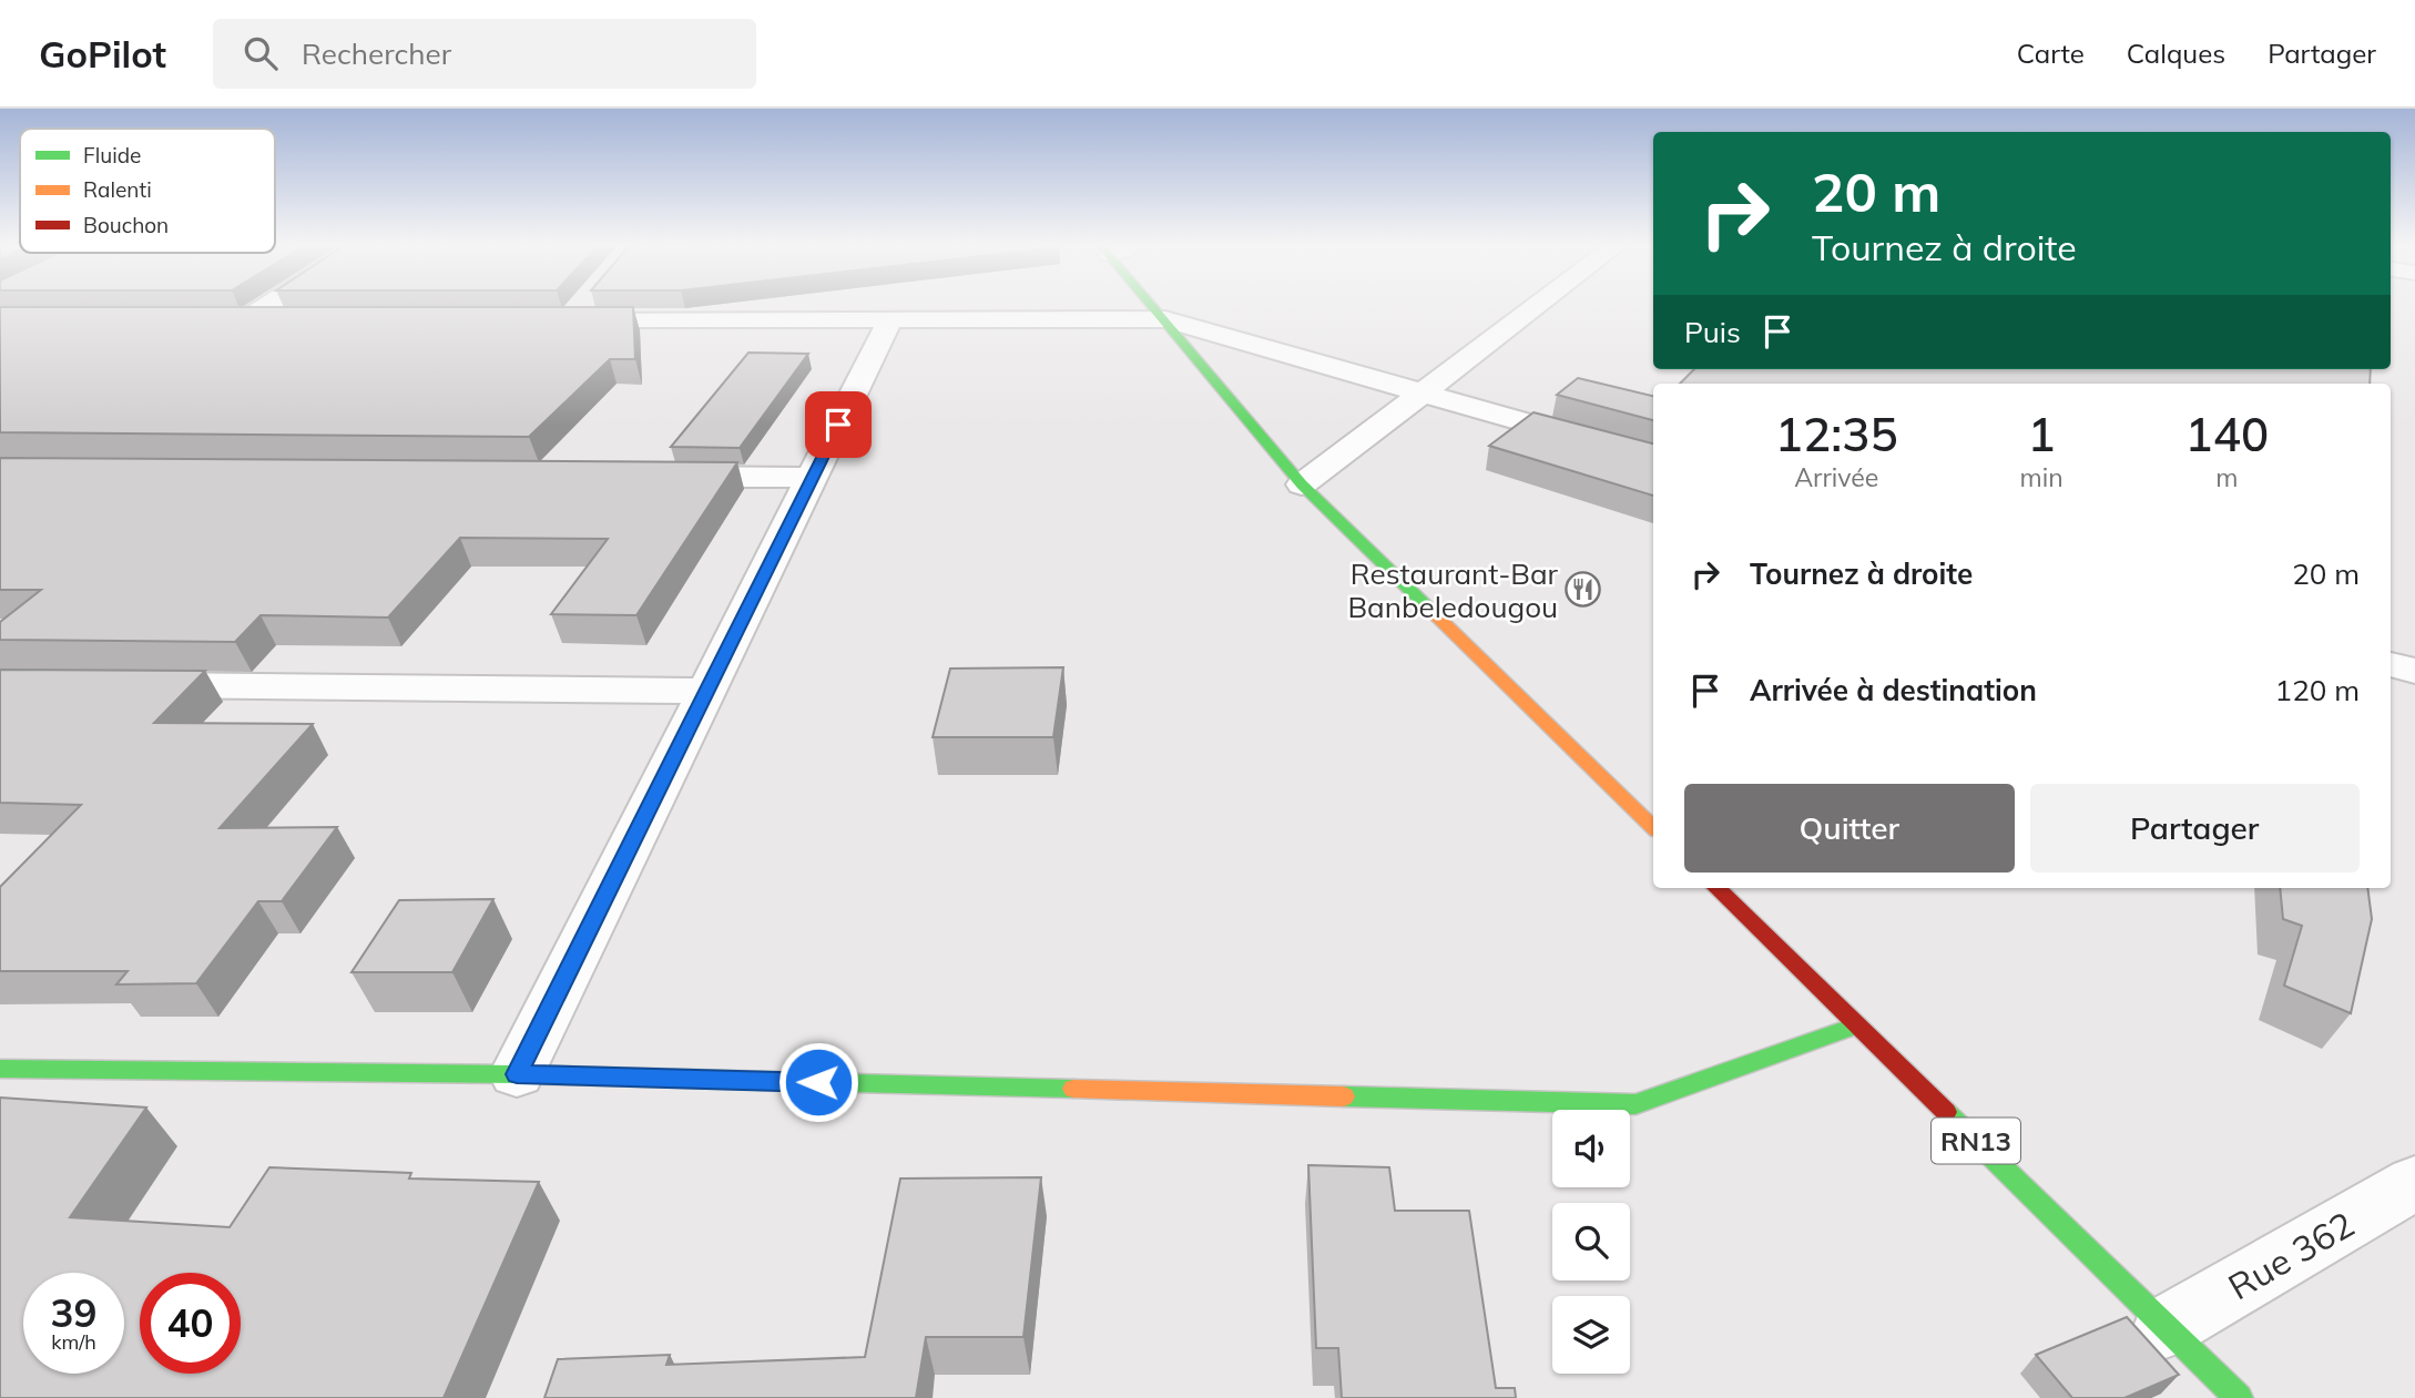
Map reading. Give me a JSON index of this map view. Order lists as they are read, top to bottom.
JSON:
{
  "streets": {
    "main road": ["RN13"],
    "street": ["Rue 362"]
  },
  "crossings": [
    ["RN13", "Rue 362"]
  ],
  "places": {
    "restaurant": ["Restaurant-Bar Banbeledougou"]
  },
  "legend": ["Fluide", "Ralenti", "Bouchon"],
  "page": {
    "header": "GoPilot",
    "search": "Rechercher",
    "nav": ["Carte", "Calques", "Partager"],
    "turn": ["20 m", "Tournez à droite"],
    "then": "Puis",
    "eta": [
      "12:35",
      "Arrivée",
      "1",
      "min",
      "140",
      "m"
    ],
    "list": [
      {
        "name": "Tournez à droite",
        "value": "20 m"
      },
      {
        "name": "Arrivée à destination",
        "value": "120 m"
      }
    ],
    "buttons": ["Quitter", "Partager"],
    "speed": "39 km/h",
    "limit": "40"
  }
}
